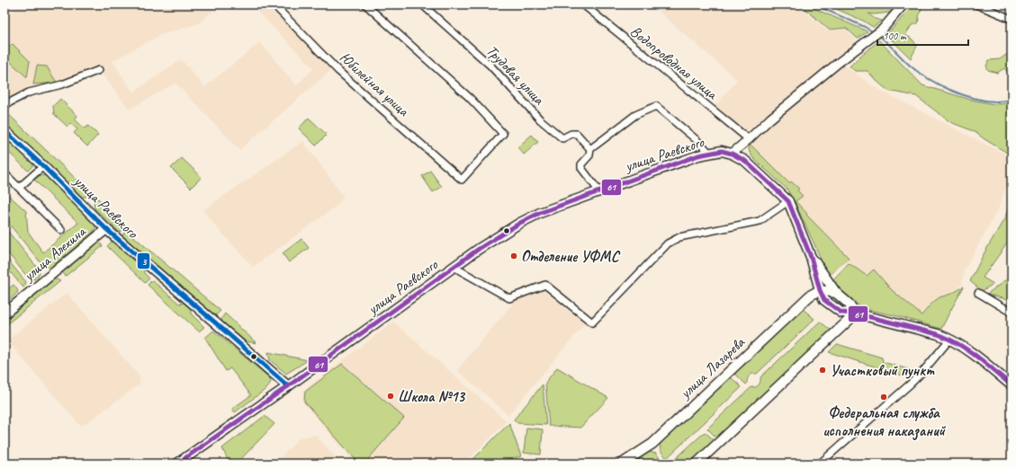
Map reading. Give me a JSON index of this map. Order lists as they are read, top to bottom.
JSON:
{
  "streets": {
    "main road": ["улица Раевского", "улица Алехина", "улица Лазарева"],
    "street": ["Водопроводная улица", "Трудовая улица", "Юбилейная улица"]
  },
  "crossings": [
    ["улица Раевского", "улица Алехина"]
  ],
  "places": [
    "Отделение УФМС",
    "Участковый пункт",
    "Школа №13",
    "Федеральная служба исполнения наказаний"
  ],
  "lines": ["transit line 3", "transit line 61"],
  "scale_bar": "100 m"
}
